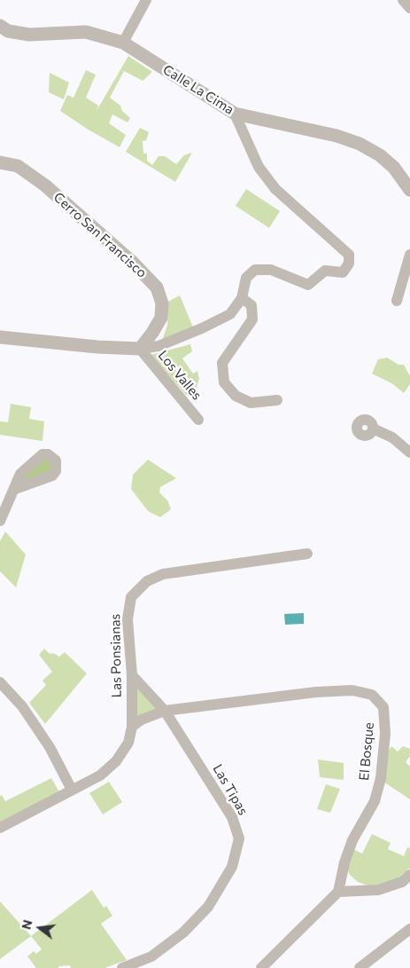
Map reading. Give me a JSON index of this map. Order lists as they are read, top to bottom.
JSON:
{
  "streets": {
    "street": [
      "Calle La Cima",
      "Cerro San Francisco",
      "Los Valles",
      "Las Ponsianas",
      "El Bosque",
      "Las Tipas"
    ]
  },
  "crossings": [
    ["Cerro San Francisco", "Los Valles"],
    ["Las Ponsianas", "El Bosque"],
    ["Las Ponsianas", "Las Tipas"],
    ["El Bosque", "Las Tipas"]
  ],
  "north": "left"
}
